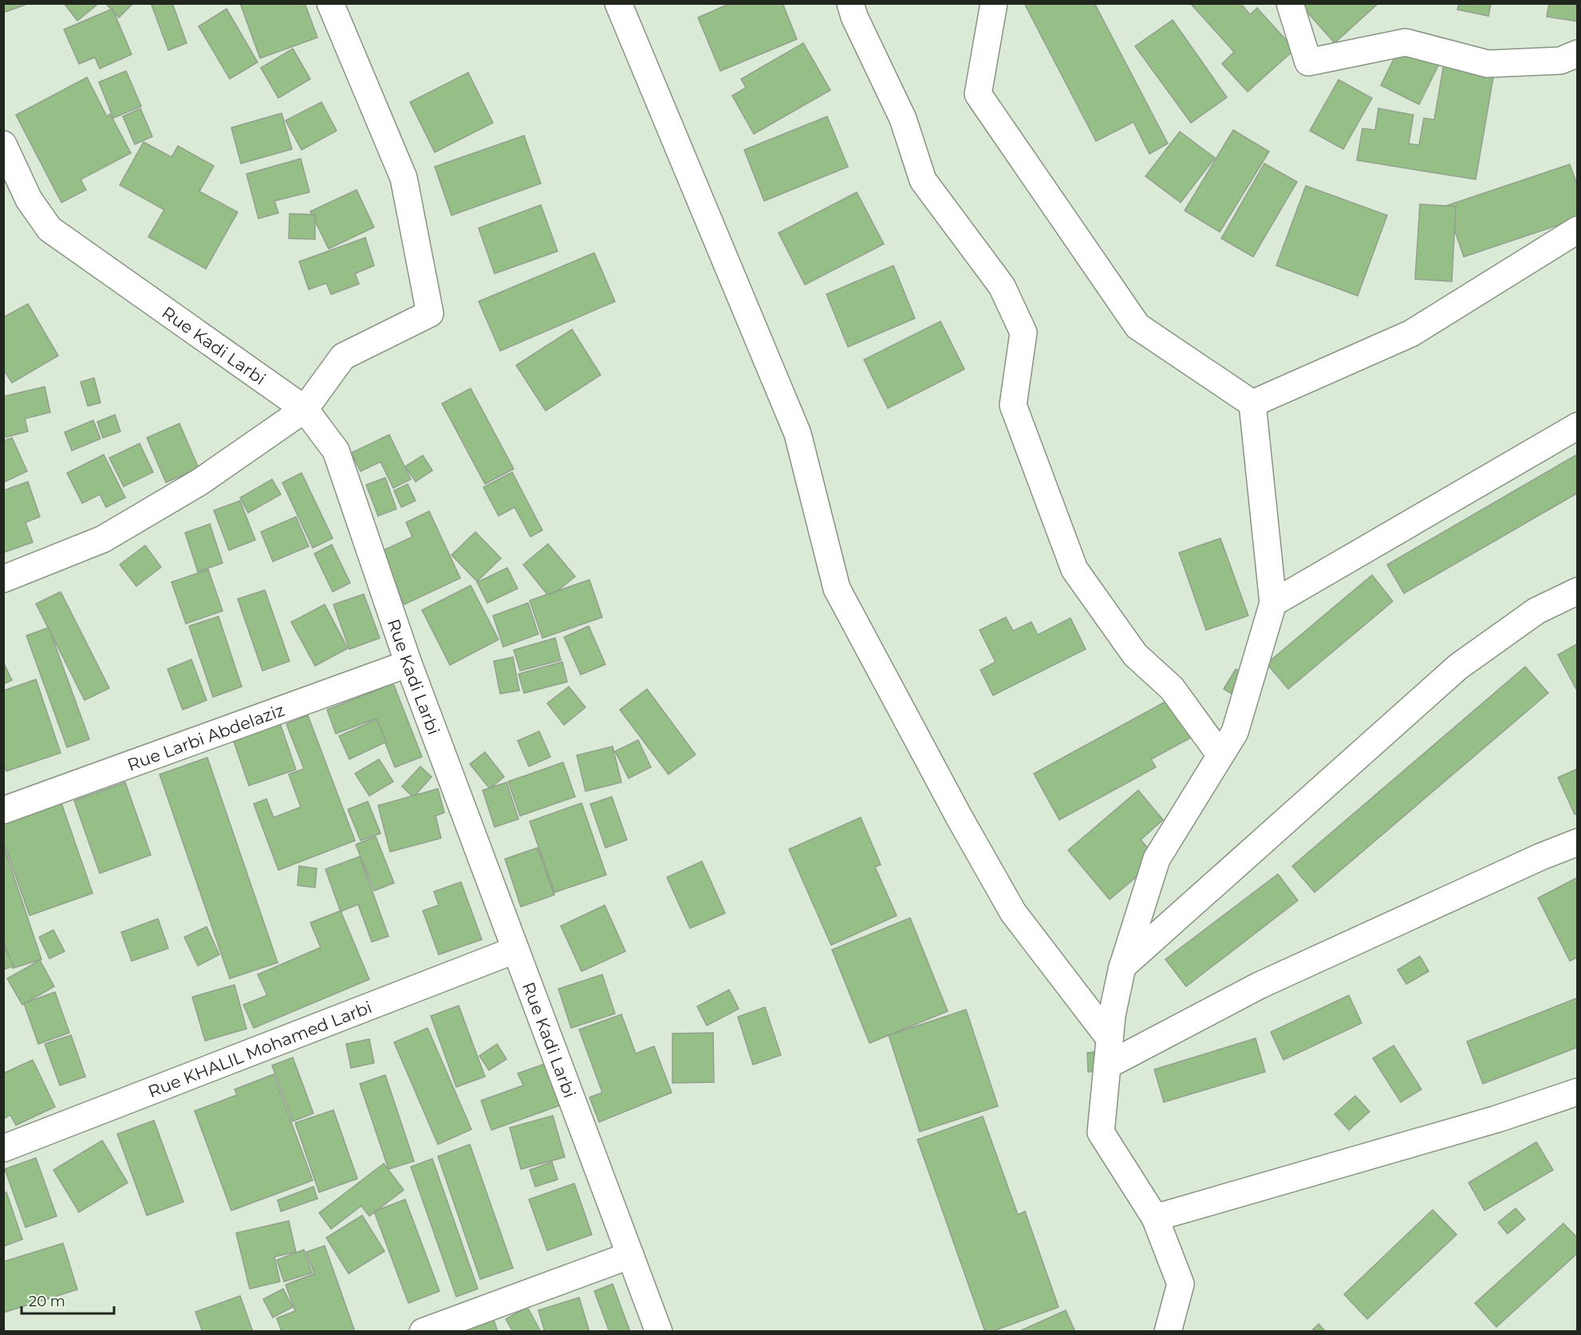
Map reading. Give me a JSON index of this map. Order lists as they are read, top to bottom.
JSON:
{
  "streets": {
    "street": ["Rue Kadi Larbi", "Rue Larbi Abdelaziz", "Rue KHALIL Mohamed Larbi"]
  },
  "crossings": [
    ["Rue Kadi Larbi", "Rue Larbi Abdelaziz"],
    ["Rue Kadi Larbi", "Rue KHALIL Mohamed Larbi"]
  ],
  "scale_bar": "20 m"
}
